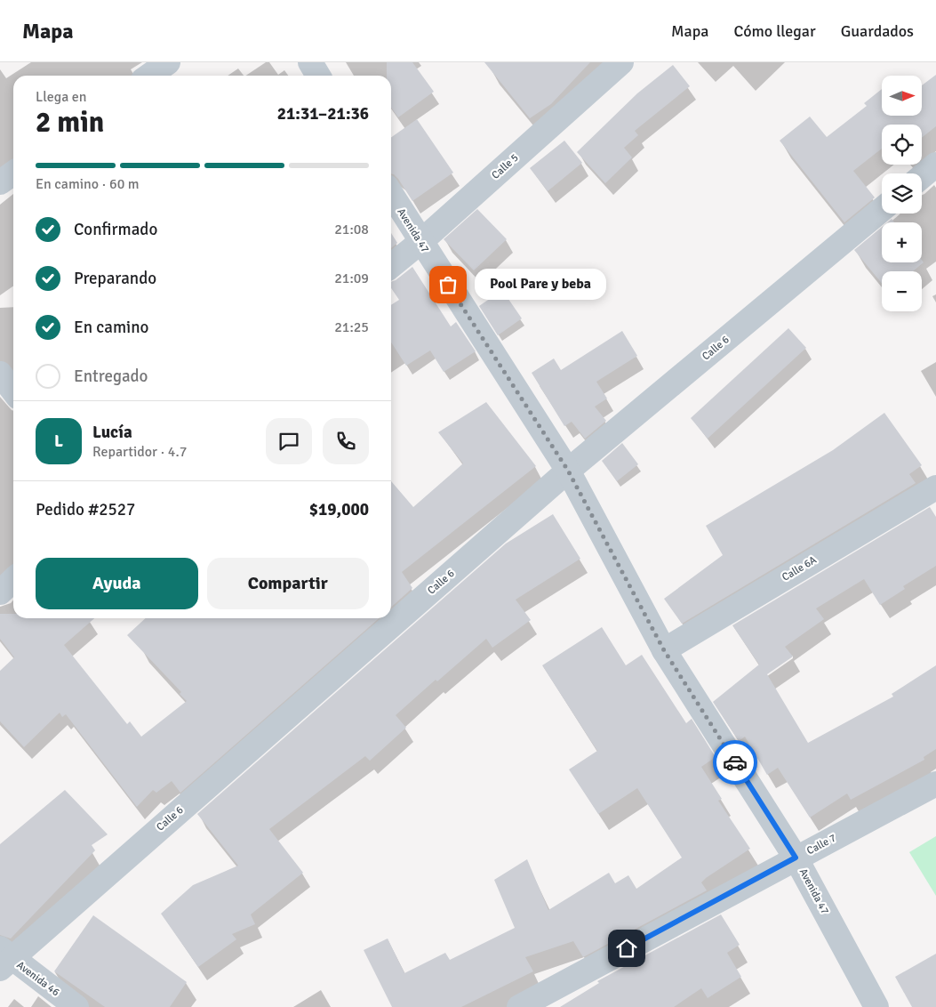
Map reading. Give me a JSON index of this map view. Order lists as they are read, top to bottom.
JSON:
{
  "streets": {
    "street": [
      "Calle 5",
      "Avenida 47",
      "Calle 6",
      "Calle 6A",
      "Calle 7",
      "Avenida 46"
    ]
  },
  "crossings": [
    ["Calle 5", "Avenida 47"],
    ["Avenida 47", "Calle 6"],
    ["Avenida 47", "Calle 6A"],
    ["Avenida 47", "Calle 7"],
    ["Calle 6", "Avenida 46"]
  ],
  "places": ["Pool Pare y beba"],
  "north": "right",
  "page": {
    "header": "Mapa",
    "nav": ["Mapa", "Cómo llegar", "Guardados"],
    "map_buttons": ["+", "−"],
    "heading": ["2 min", "Llega en", "21:31–21:36"],
    "panel": [
      "Lucía",
      "Repartidor · 4.7",
      "Pedido #2527",
      "$19,000"
    ],
    "bar": "En camino · 60 m",
    "list": [
      ["Confirmado", "21:08"],
      ["Preparando", "21:09"],
      ["En camino", "21:25"],
      "Entregado"
    ],
    "bubble": "Pool Pare y beba",
    "round": "L",
    "buttons": ["Ayuda", "Compartir"]
  }
}
